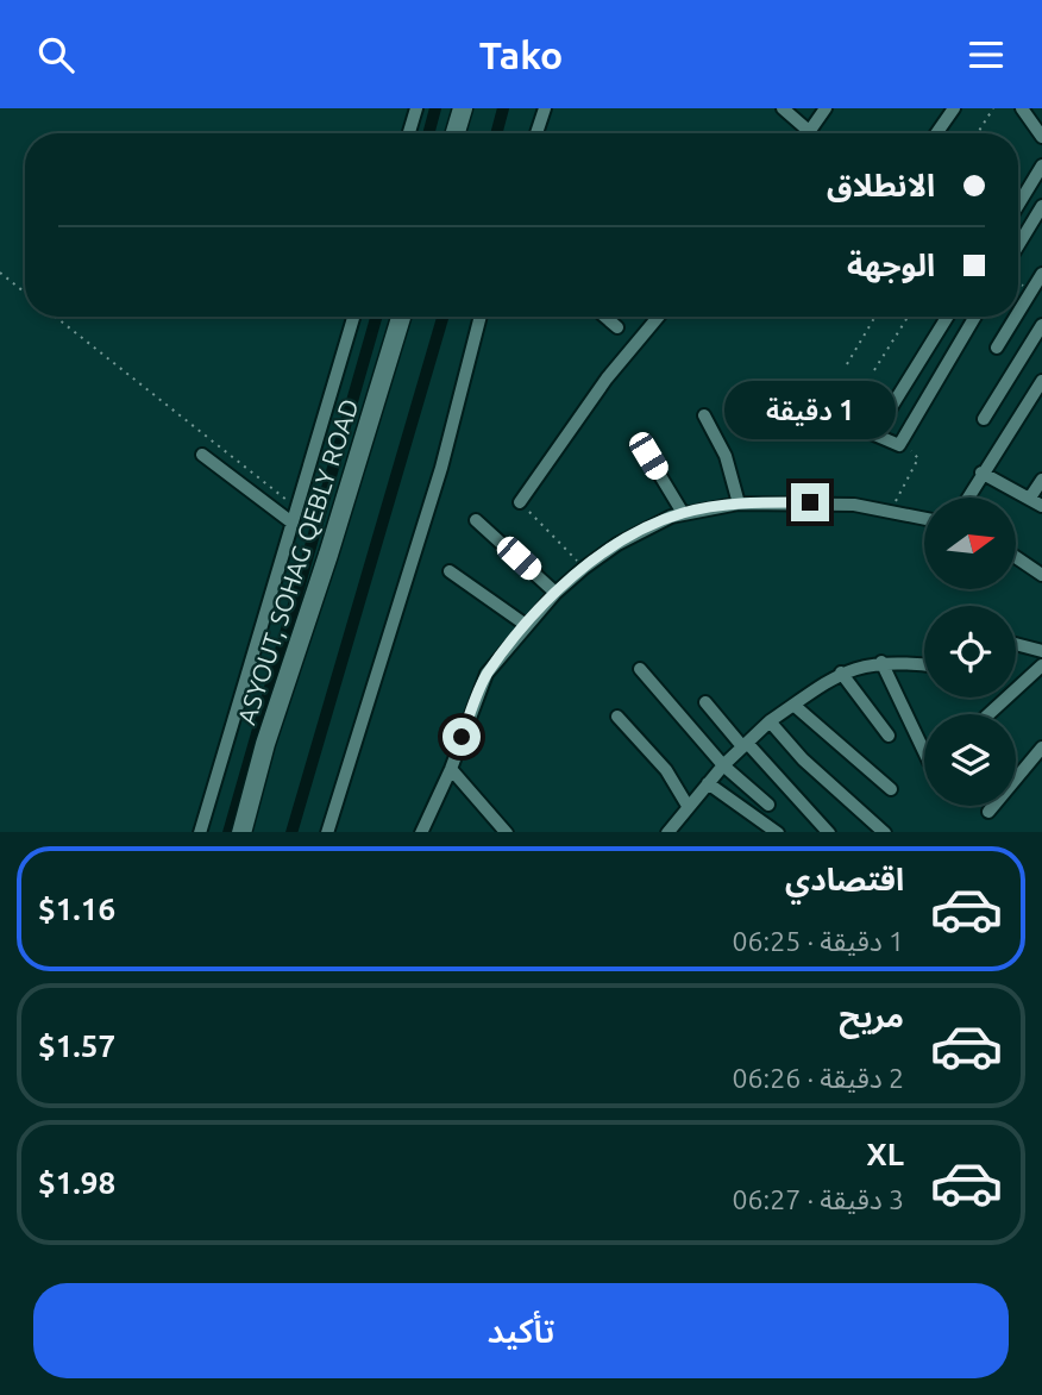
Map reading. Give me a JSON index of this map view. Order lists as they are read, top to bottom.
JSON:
{
  "streets": {
    "main road": ["ASYOUT, SOHAG QEBLY ROAD"]
  },
  "north": "right",
  "page": {
    "header": "Tako",
    "banner": ["الانطلاق", "الوجهة"],
    "bubble": "1 دقيقة",
    "list": [
      {
        "name": "اقتصادي",
        "note": "1 دقيقة · 06:25",
        "value": "$1.16"
      },
      {
        "name": "مريح",
        "note": "2 دقيقة · 06:26",
        "value": "$1.57"
      },
      {
        "name": "XL",
        "note": "3 دقيقة · 06:27",
        "value": "$1.98"
      }
    ],
    "buttons": "تأكيد"
  }
}
